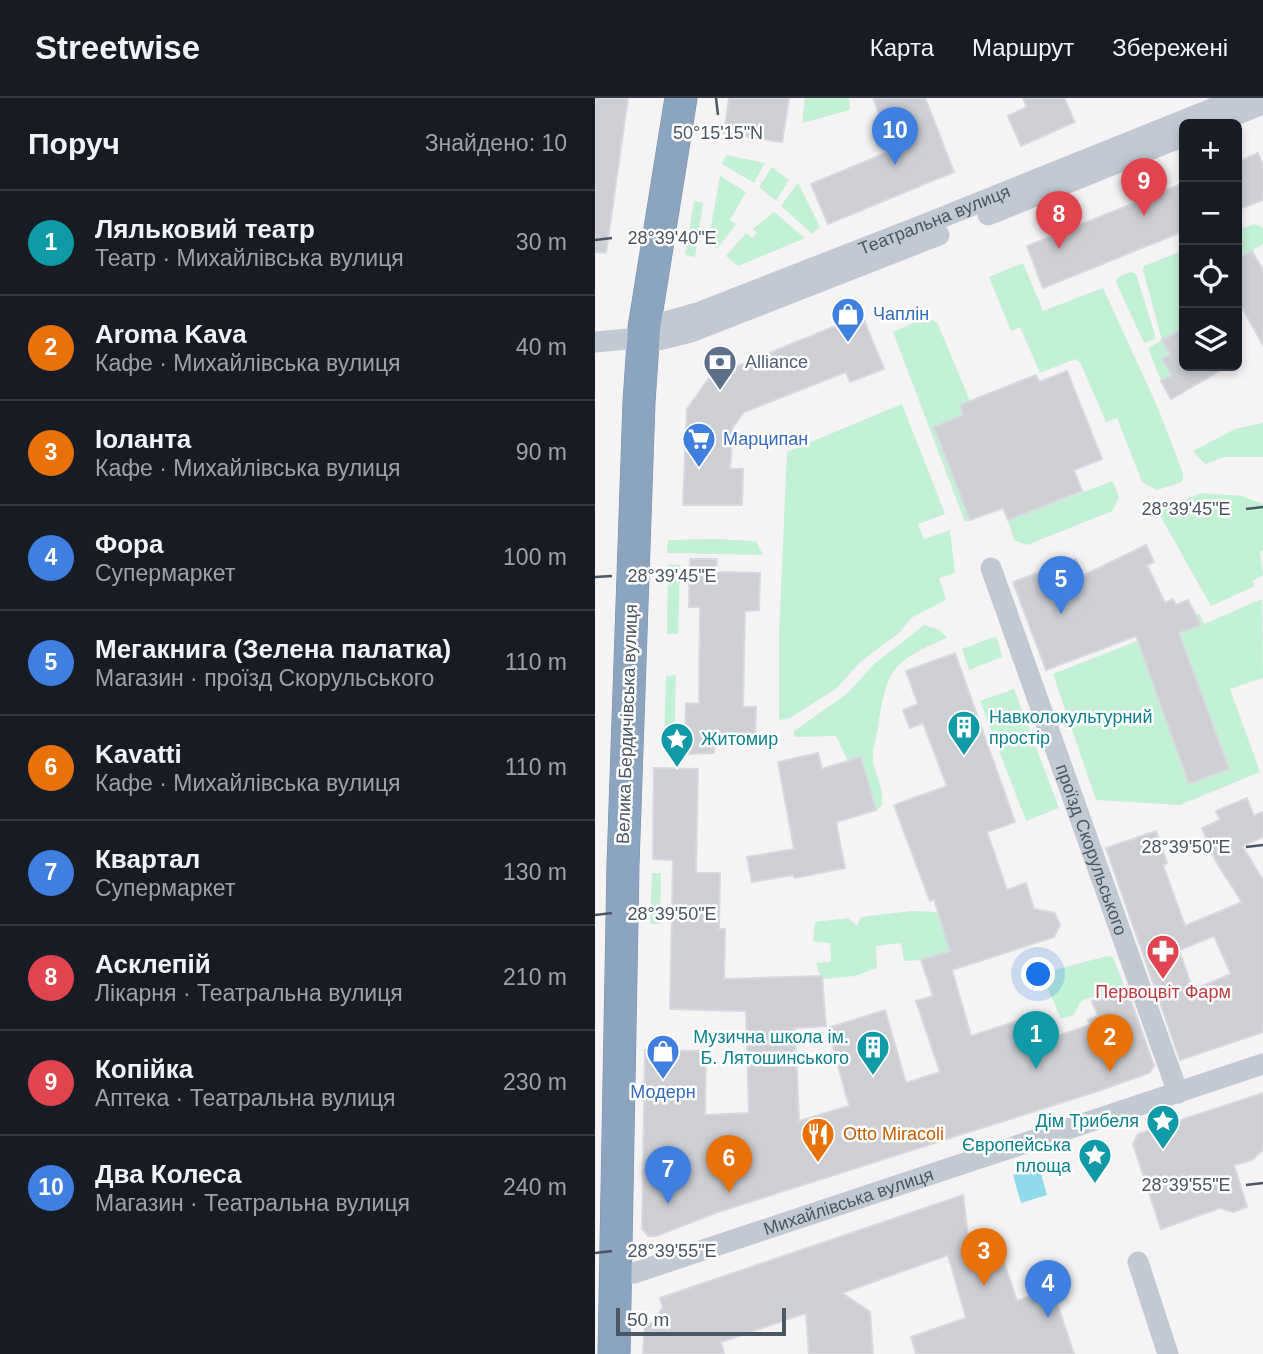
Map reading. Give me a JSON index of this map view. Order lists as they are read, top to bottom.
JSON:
{
  "streets": {
    "highway": ["Велика Бердичівська вулиця"],
    "street": ["Театральна вулиця", "проїзд Скорульського", "Михайлівська вулиця"]
  },
  "crossings": [
    ["Театральна вулиця", "Велика Бердичівська вулиця"],
    ["проїзд Скорульського", "Михайлівська вулиця"]
  ],
  "places": {
    "shop": ["Чаплін", "Модерн"],
    "bank": ["Alliance"],
    "supermarket": ["Марципан"],
    "building": ["Навколокультурний простір", "Музична школа ім. Б. Лятошинського"],
    "place": ["Житомир", "Дім Трибеля", "Європейська площа"],
    "pharmacy": ["Первоцвіт Фарм"],
    "restaurant": ["Otto Miracoli"]
  },
  "scale_bar": "50 m",
  "page": {
    "header": "Streetwise",
    "nav": ["Карта", "Маршрут", "Збережені"],
    "heading": ["Поруч", "Знайдено: 10"],
    "pins": [
      "10",
      "9",
      "8",
      "5",
      "1",
      "2",
      "6",
      "7",
      "3",
      "4"
    ],
    "map_buttons": ["+", "−"],
    "list": [
      {
        "mark": "1",
        "name": "Ляльковий театр",
        "note": "Театр · Михайлівська вулиця",
        "value": "30 m"
      },
      {
        "mark": "2",
        "name": "Aroma Kava",
        "note": "Кафе · Михайлівська вулиця",
        "value": "40 m"
      },
      {
        "mark": "3",
        "name": "Іоланта",
        "note": "Кафе · Михайлівська вулиця",
        "value": "90 m"
      },
      {
        "mark": "4",
        "name": "Фора",
        "note": "Супермаркет",
        "value": "100 m"
      },
      {
        "mark": "5",
        "name": "Мегакнига (Зелена палатка)",
        "note": "Магазин · проїзд Скорульського",
        "value": "110 m"
      },
      {
        "mark": "6",
        "name": "Kavatti",
        "note": "Кафе · Михайлівська вулиця",
        "value": "110 m"
      },
      {
        "mark": "7",
        "name": "Квартал",
        "note": "Супермаркет",
        "value": "130 m"
      },
      {
        "mark": "8",
        "name": "Асклепій",
        "note": "Лікарня · Театральна вулиця",
        "value": "210 m"
      },
      {
        "mark": "9",
        "name": "Копійка",
        "note": "Аптека · Театральна вулиця",
        "value": "230 m"
      },
      {
        "mark": "10",
        "name": "Два Колеса",
        "note": "Магазин · Театральна вулиця",
        "value": "240 m"
      }
    ],
    "scale": "50 m"
  },
  "coordinates": [
    "50°15'15\"N",
    "28°39'40\"E",
    "28°39'45\"E",
    "28°39'50\"E",
    "28°39'55\"E"
  ]
}
